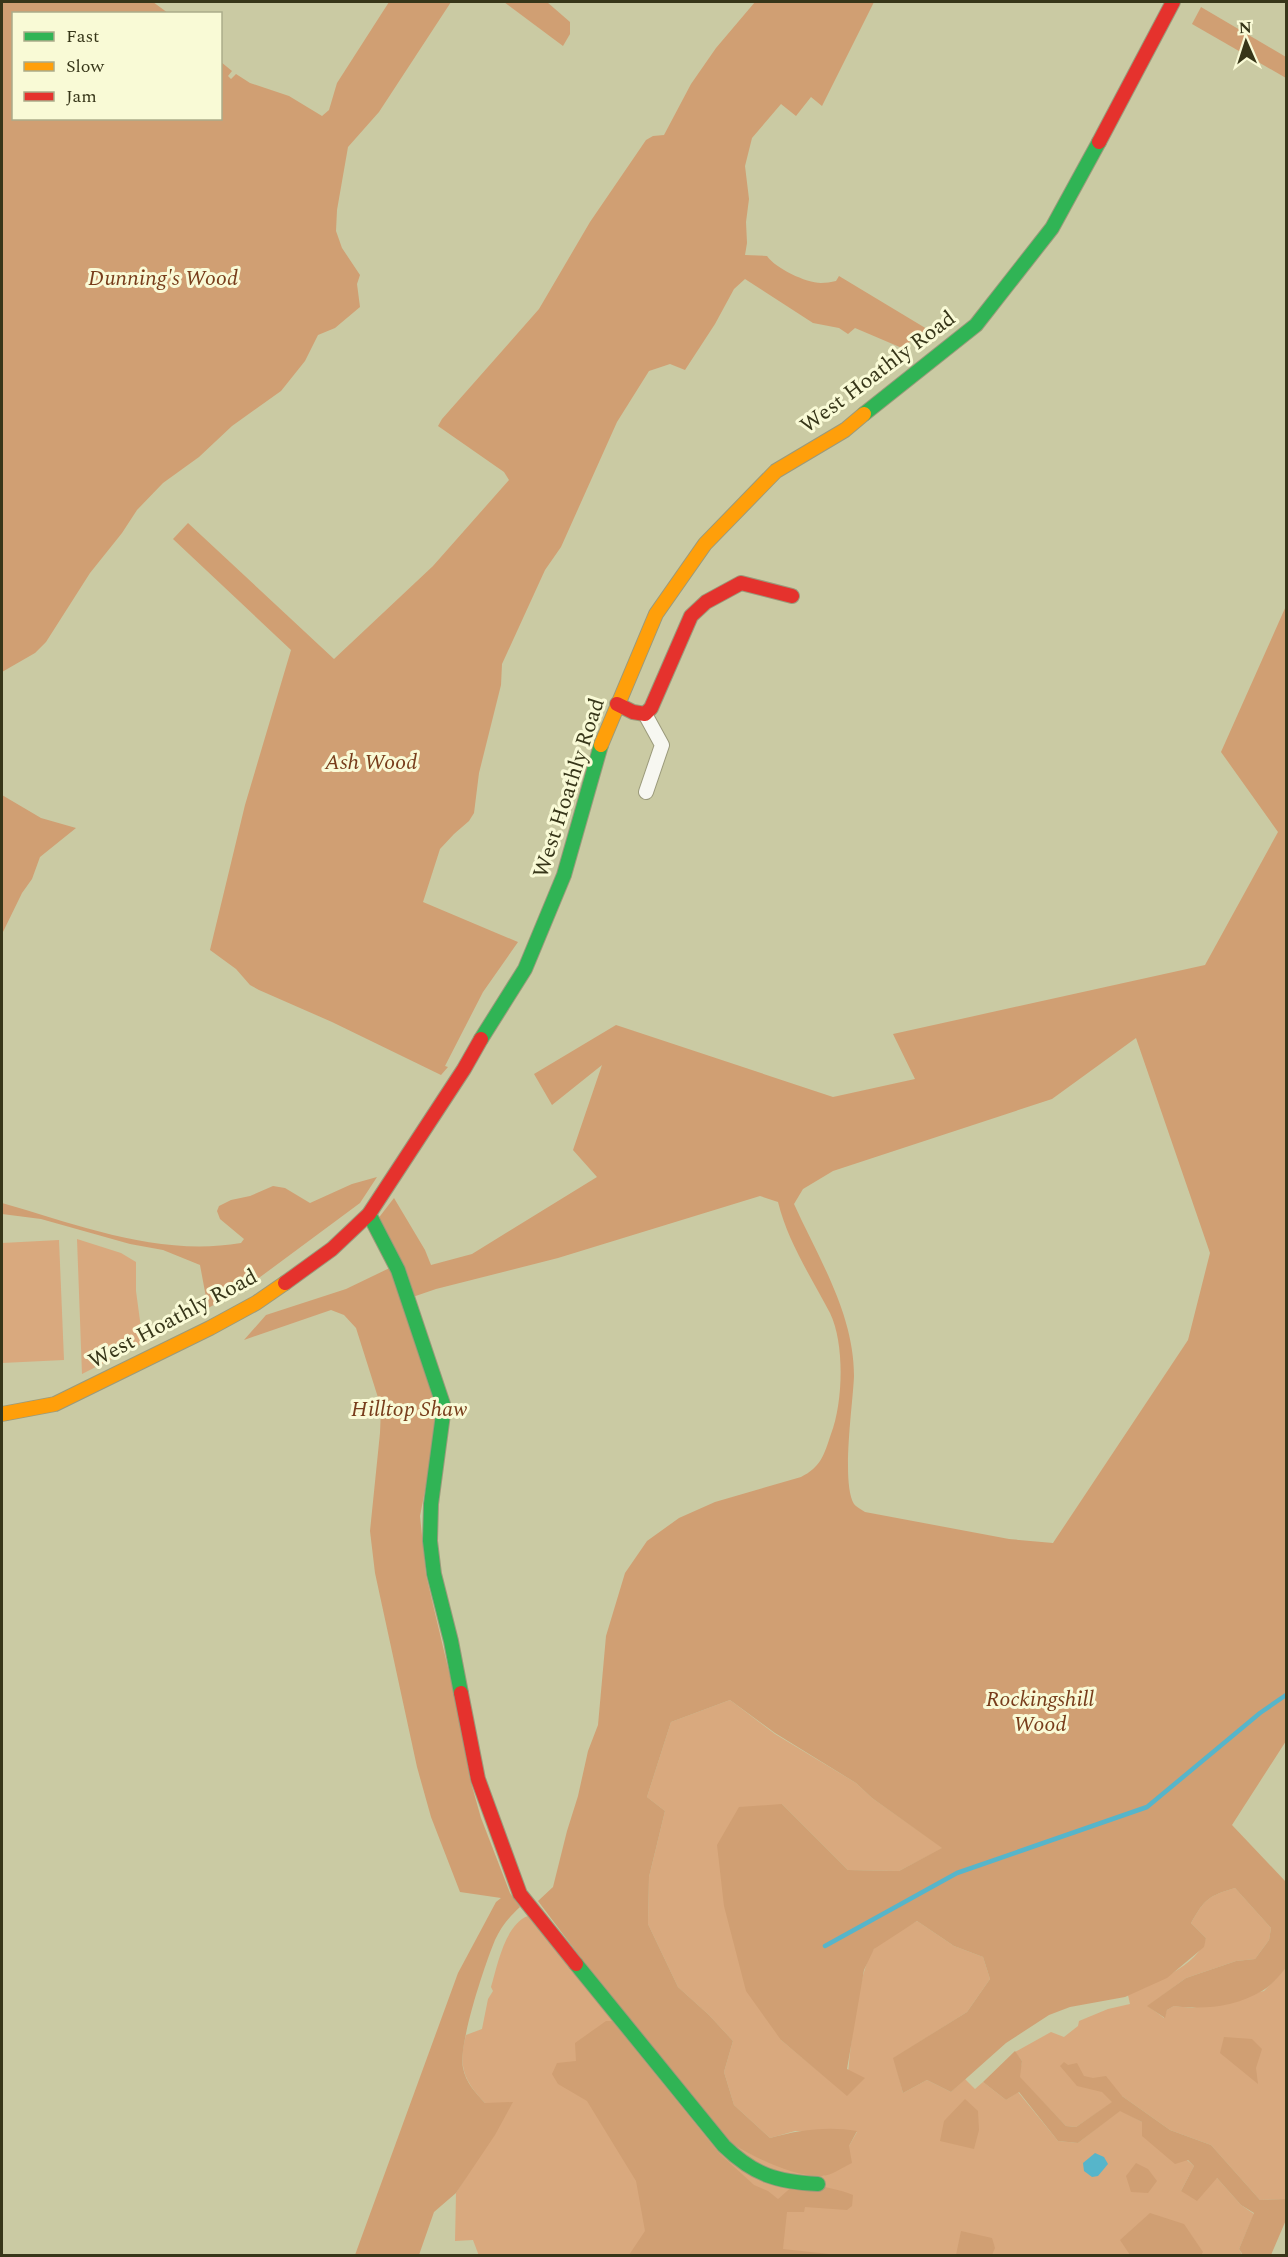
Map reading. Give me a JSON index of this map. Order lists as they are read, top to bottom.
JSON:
{
  "streets": {
    "street": ["West Hoathly Road"]
  },
  "parks": [
    "Dunning's Wood",
    "Ash Wood",
    "Hilltop Shaw",
    "Rockingshill Wood"
  ],
  "legend": ["Fast", "Slow", "Jam"],
  "north": "top"
}
